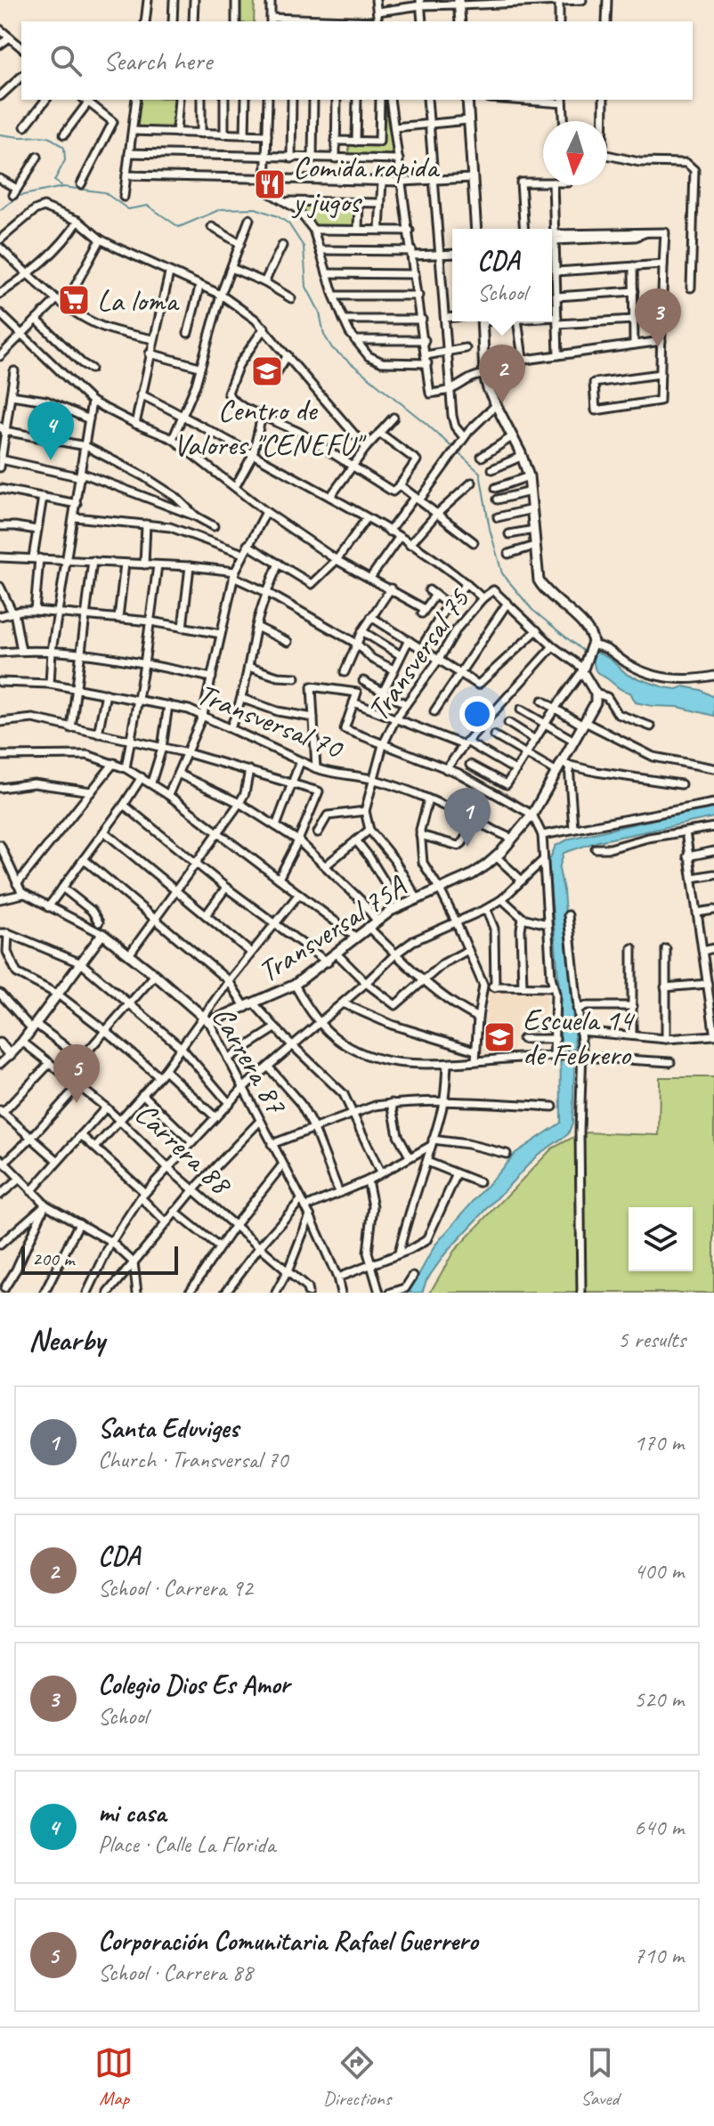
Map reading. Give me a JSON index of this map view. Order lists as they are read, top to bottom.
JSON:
{
  "streets": {
    "street": [
      "Transversal 75",
      "Transversal 70",
      "Transversal 75A",
      "Carrera 87",
      "Carrera 88"
    ]
  },
  "crossings": [
    ["Transversal 75", "Transversal 70"],
    ["Transversal 75", "Transversal 75A"],
    ["Transversal 70", "Transversal 75A"],
    ["Transversal 75A", "Carrera 87"]
  ],
  "places": {
    "restaurant": ["Comida rapida y jugos"],
    "supermarket": ["La loma"],
    "school or university": ["Centro de Valores \"CENEFU\"", "Escuela 14 de Febrero"]
  },
  "scale_bar": "200 m",
  "north": "bottom",
  "page": {
    "search": "Search here",
    "popup": ["CDA", "School"],
    "pins": [
      "3",
      "2",
      "4",
      "1",
      "5"
    ],
    "scale": "200 m",
    "heading": ["Nearby", "5 results"],
    "list": [
      {
        "mark": "1",
        "name": "Santa Eduviges",
        "note": "Church · Transversal 70",
        "value": "170 m"
      },
      {
        "mark": "2",
        "name": "CDA",
        "note": "School · Carrera 92",
        "value": "400 m"
      },
      {
        "mark": "3",
        "name": "Colegio Dios Es Amor",
        "note": "School",
        "value": "520 m"
      },
      {
        "mark": "4",
        "name": "mi casa",
        "note": "Place · Calle La Florida",
        "value": "640 m"
      },
      {
        "mark": "5",
        "name": "Corporación Comunitaria Rafael Guerrero",
        "note": "School · Carrera 88",
        "value": "710 m"
      }
    ],
    "nav": ["Map", "Directions", "Saved"]
  }
}
